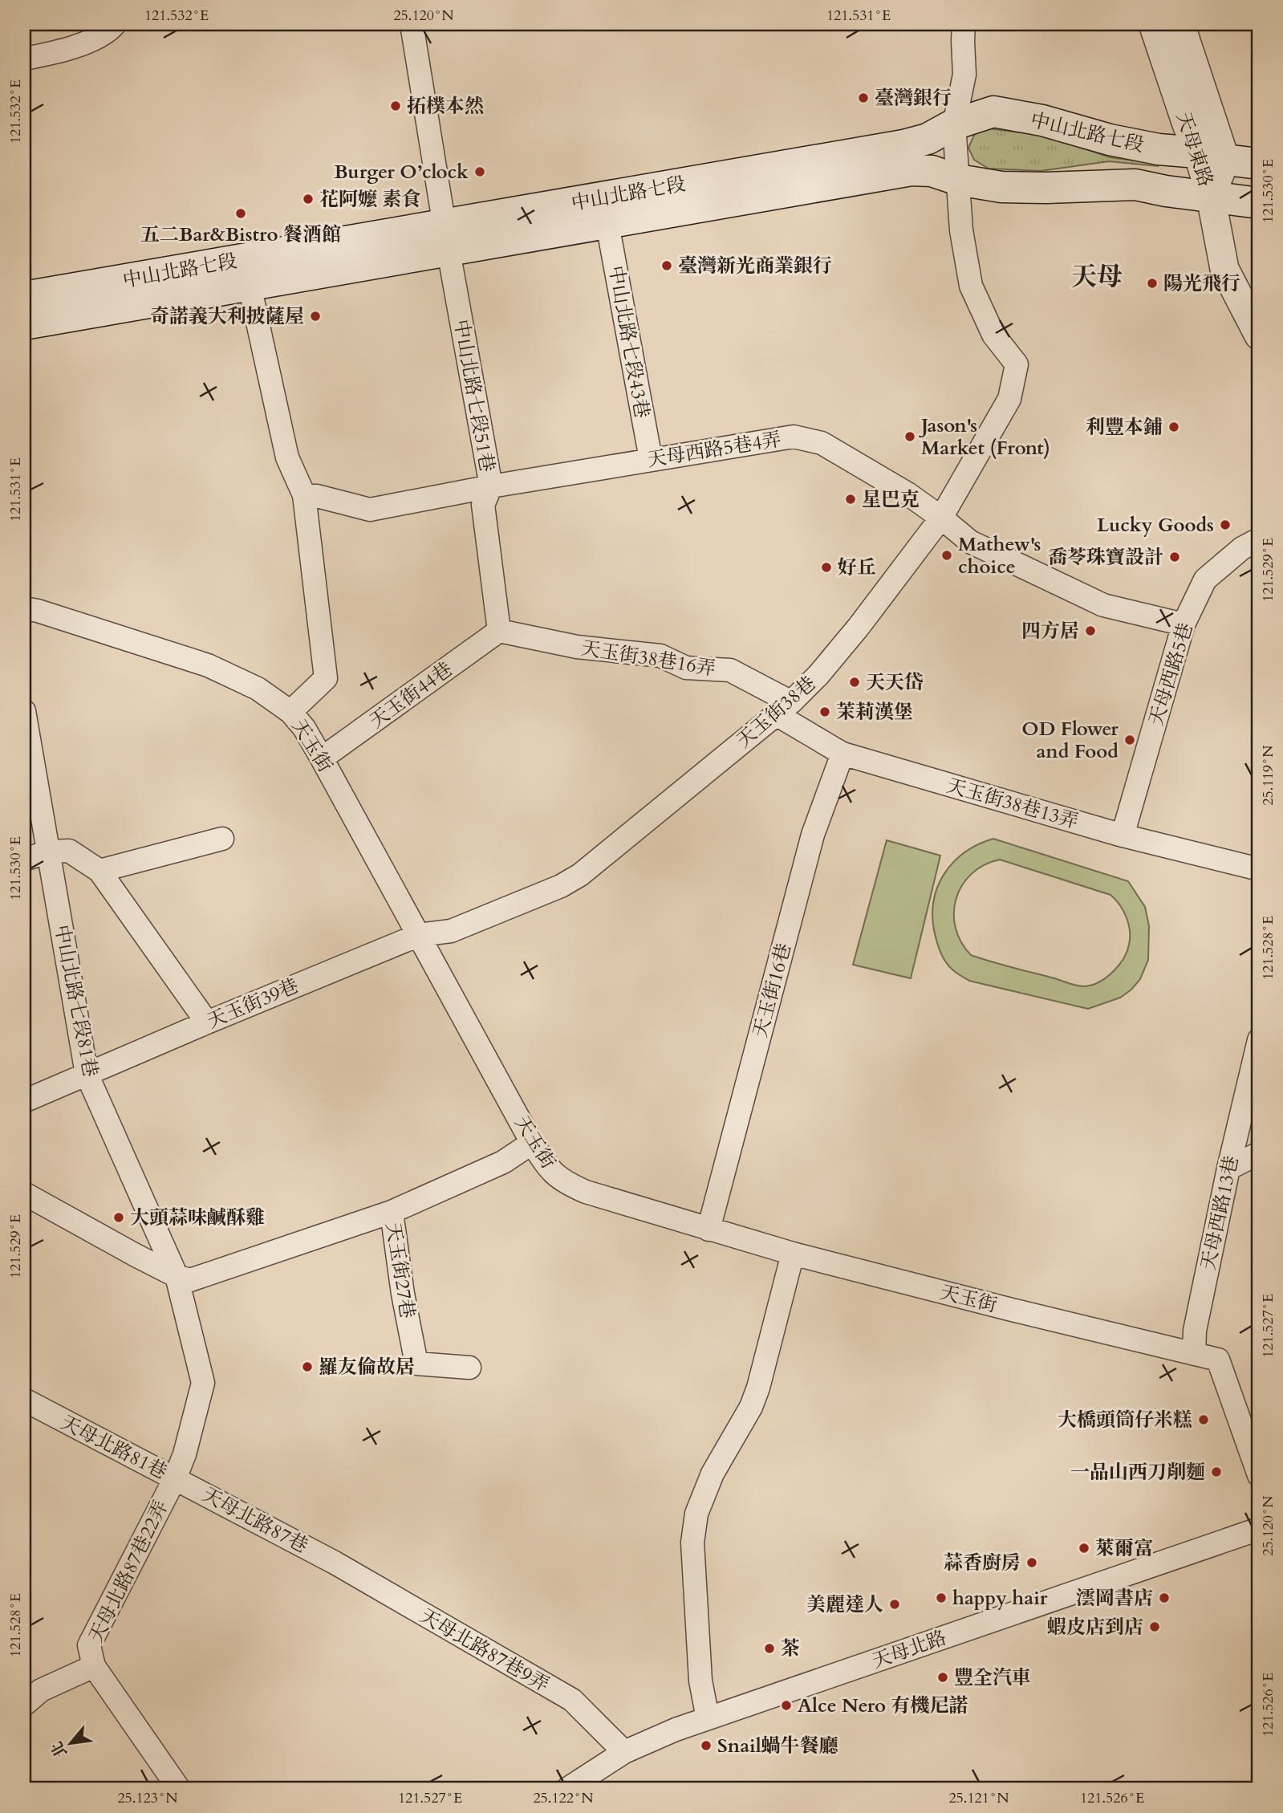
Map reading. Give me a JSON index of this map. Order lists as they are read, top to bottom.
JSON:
{
  "streets": {
    "main road": ["中山北路七段"],
    "street": [
      "天母東路",
      "中山北路七段43巷",
      "中山北路七段51巷",
      "天母西路5巷4弄",
      "天玉街38巷16弄",
      "天母西路5巷",
      "天玉街44巷",
      "天玉街38巷",
      "天玉街",
      "天玉街38巷13弄",
      "天玉街16巷",
      "中山北路七段81巷",
      "天玉街39巷",
      "天母西路13巷",
      "天玉街27巷",
      "天母北路81巷",
      "天母北路87巷",
      "天母北路87巷22弄",
      "天母北路",
      "天母北路87巷9弄"
    ]
  },
  "crossings": [
    ["中山北路七段", "天母東路"],
    ["中山北路七段", "中山北路七段43巷"],
    ["中山北路七段", "中山北路七段51巷"],
    ["中山北路七段", "天玉街38巷"],
    ["中山北路七段43巷", "天母西路5巷4弄"],
    ["中山北路七段51巷", "天母西路5巷4弄"],
    ["中山北路七段51巷", "天玉街38巷16弄"],
    ["中山北路七段51巷", "天玉街44巷"],
    ["天母西路5巷4弄", "天母西路5巷"],
    ["天母西路5巷4弄", "天玉街38巷"],
    ["天玉街38巷16弄", "天玉街44巷"],
    ["天玉街38巷16弄", "天玉街38巷"],
    ["天玉街38巷16弄", "天玉街38巷13弄"],
    ["天母西路5巷", "天玉街38巷13弄"],
    ["天玉街44巷", "天玉街"],
    ["天玉街38巷", "天玉街"],
    ["天玉街38巷", "天玉街38巷13弄"],
    ["天玉街38巷", "天玉街39巷"],
    ["天玉街", "天玉街16巷"],
    ["天玉街", "天玉街39巷"],
    ["天玉街", "天母西路13巷"],
    ["天玉街", "天玉街27巷"],
    ["天玉街38巷13弄", "天玉街16巷"],
    ["中山北路七段81巷", "天玉街39巷"],
    ["中山北路七段81巷", "天母北路81巷"],
    ["中山北路七段81巷", "天母北路87巷"],
    ["中山北路七段81巷", "天母北路87巷22弄"],
    ["天母北路81巷", "天母北路87巷"],
    ["天母北路81巷", "天母北路87巷22弄"],
    ["天母北路87巷", "天母北路87巷22弄"],
    ["天母北路87巷", "天母北路87巷9弄"],
    ["天母北路", "天母北路87巷9弄"]
  ],
  "districts": ["天母"],
  "places": [
    "臺灣銀行",
    "拓樸本然",
    "Burger O’clock",
    "花阿嬤 素食",
    "五二Bar&Bistro 餐酒館",
    "臺灣新光商業銀行",
    "陽光飛行",
    "奇諾義大利披薩屋",
    "利豐本鋪",
    "Jason's Market (Front)",
    "星巴克",
    "Lucky Goods",
    "Mathew's choice",
    "喬苓珠寶設計",
    "好丘",
    "四方居",
    "天天岱",
    "茉莉漢堡",
    "OD Flower and Food",
    "大頭蒜味鹹酥雞",
    "羅友倫故居",
    "大橋頭筒仔米糕",
    "一品山西刀削麵",
    "萊爾富",
    "蒜香廚房",
    "happy hair",
    "澐岡書店",
    "美麗達人",
    "蝦皮店到店",
    "茶",
    "豐全汽車",
    "Alce Nero 有機尼諾",
    "Snail蝸牛餐廳"
  ],
  "north": "bottom left",
  "coordinates": [
    "121.532°E",
    "25.120°N",
    "121.531°E",
    "121.530°E",
    "121.529°E",
    "25.119°N",
    "121.528°E",
    "121.527°E",
    "121.526°E",
    "25.123°N",
    "25.122°N",
    "25.121°N"
  ]
}
